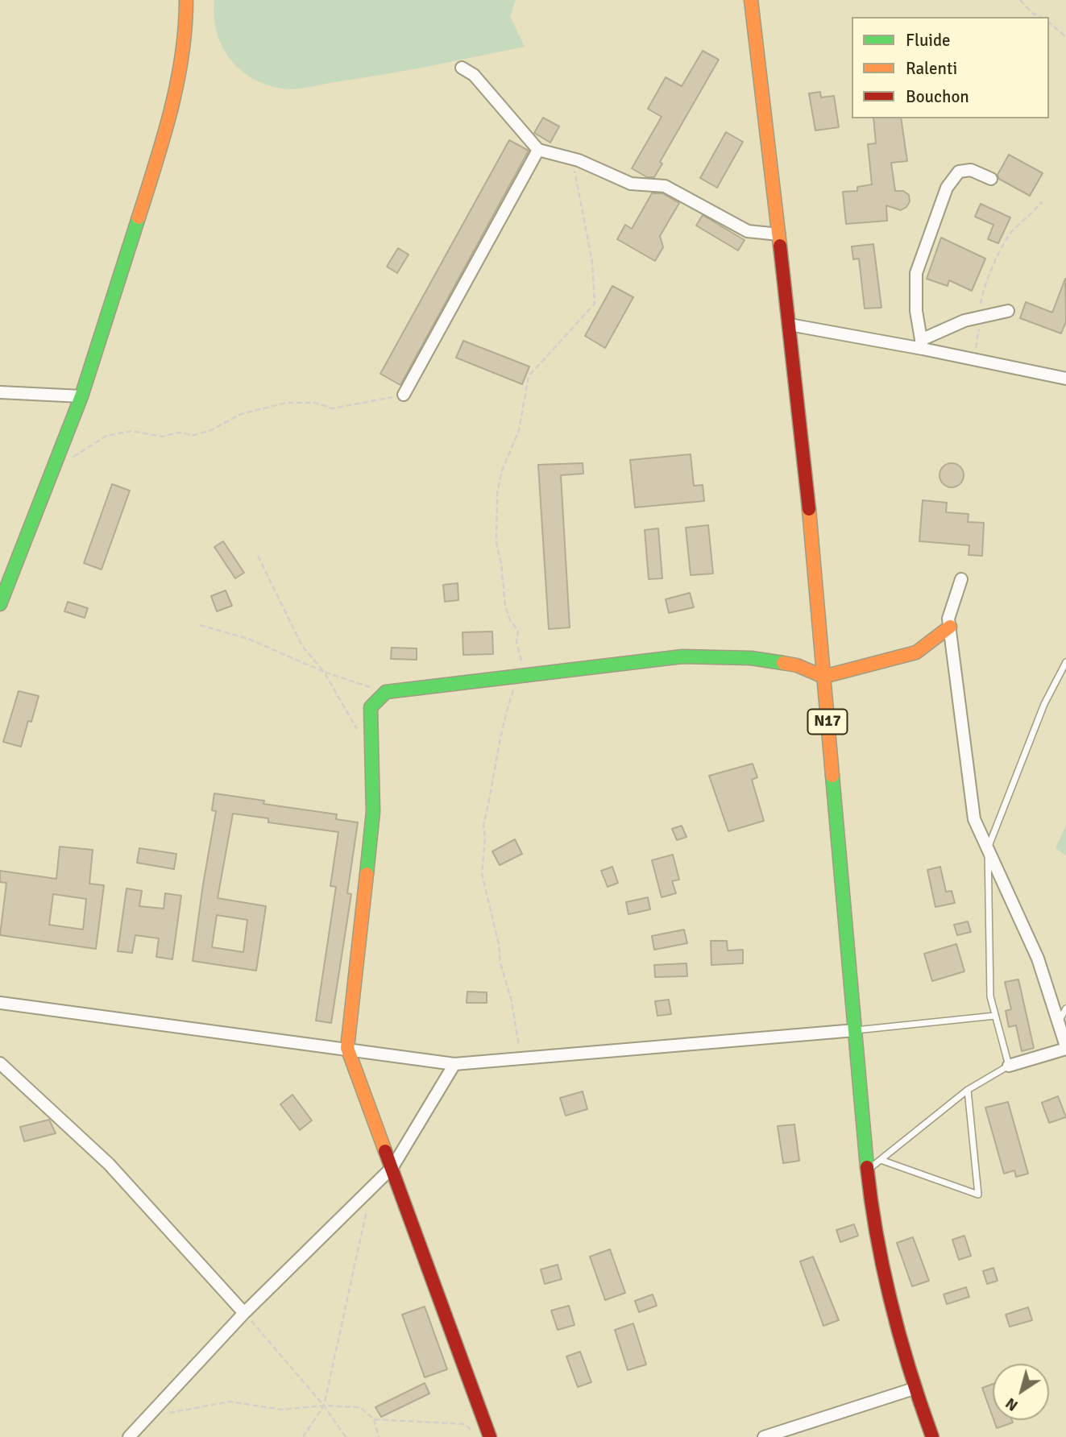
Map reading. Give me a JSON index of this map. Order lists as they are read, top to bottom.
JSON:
{
  "streets": {
    "street": ["N17"]
  },
  "legend": ["Fluide", "Ralenti", "Bouchon"],
  "north": "bottom left"
}
